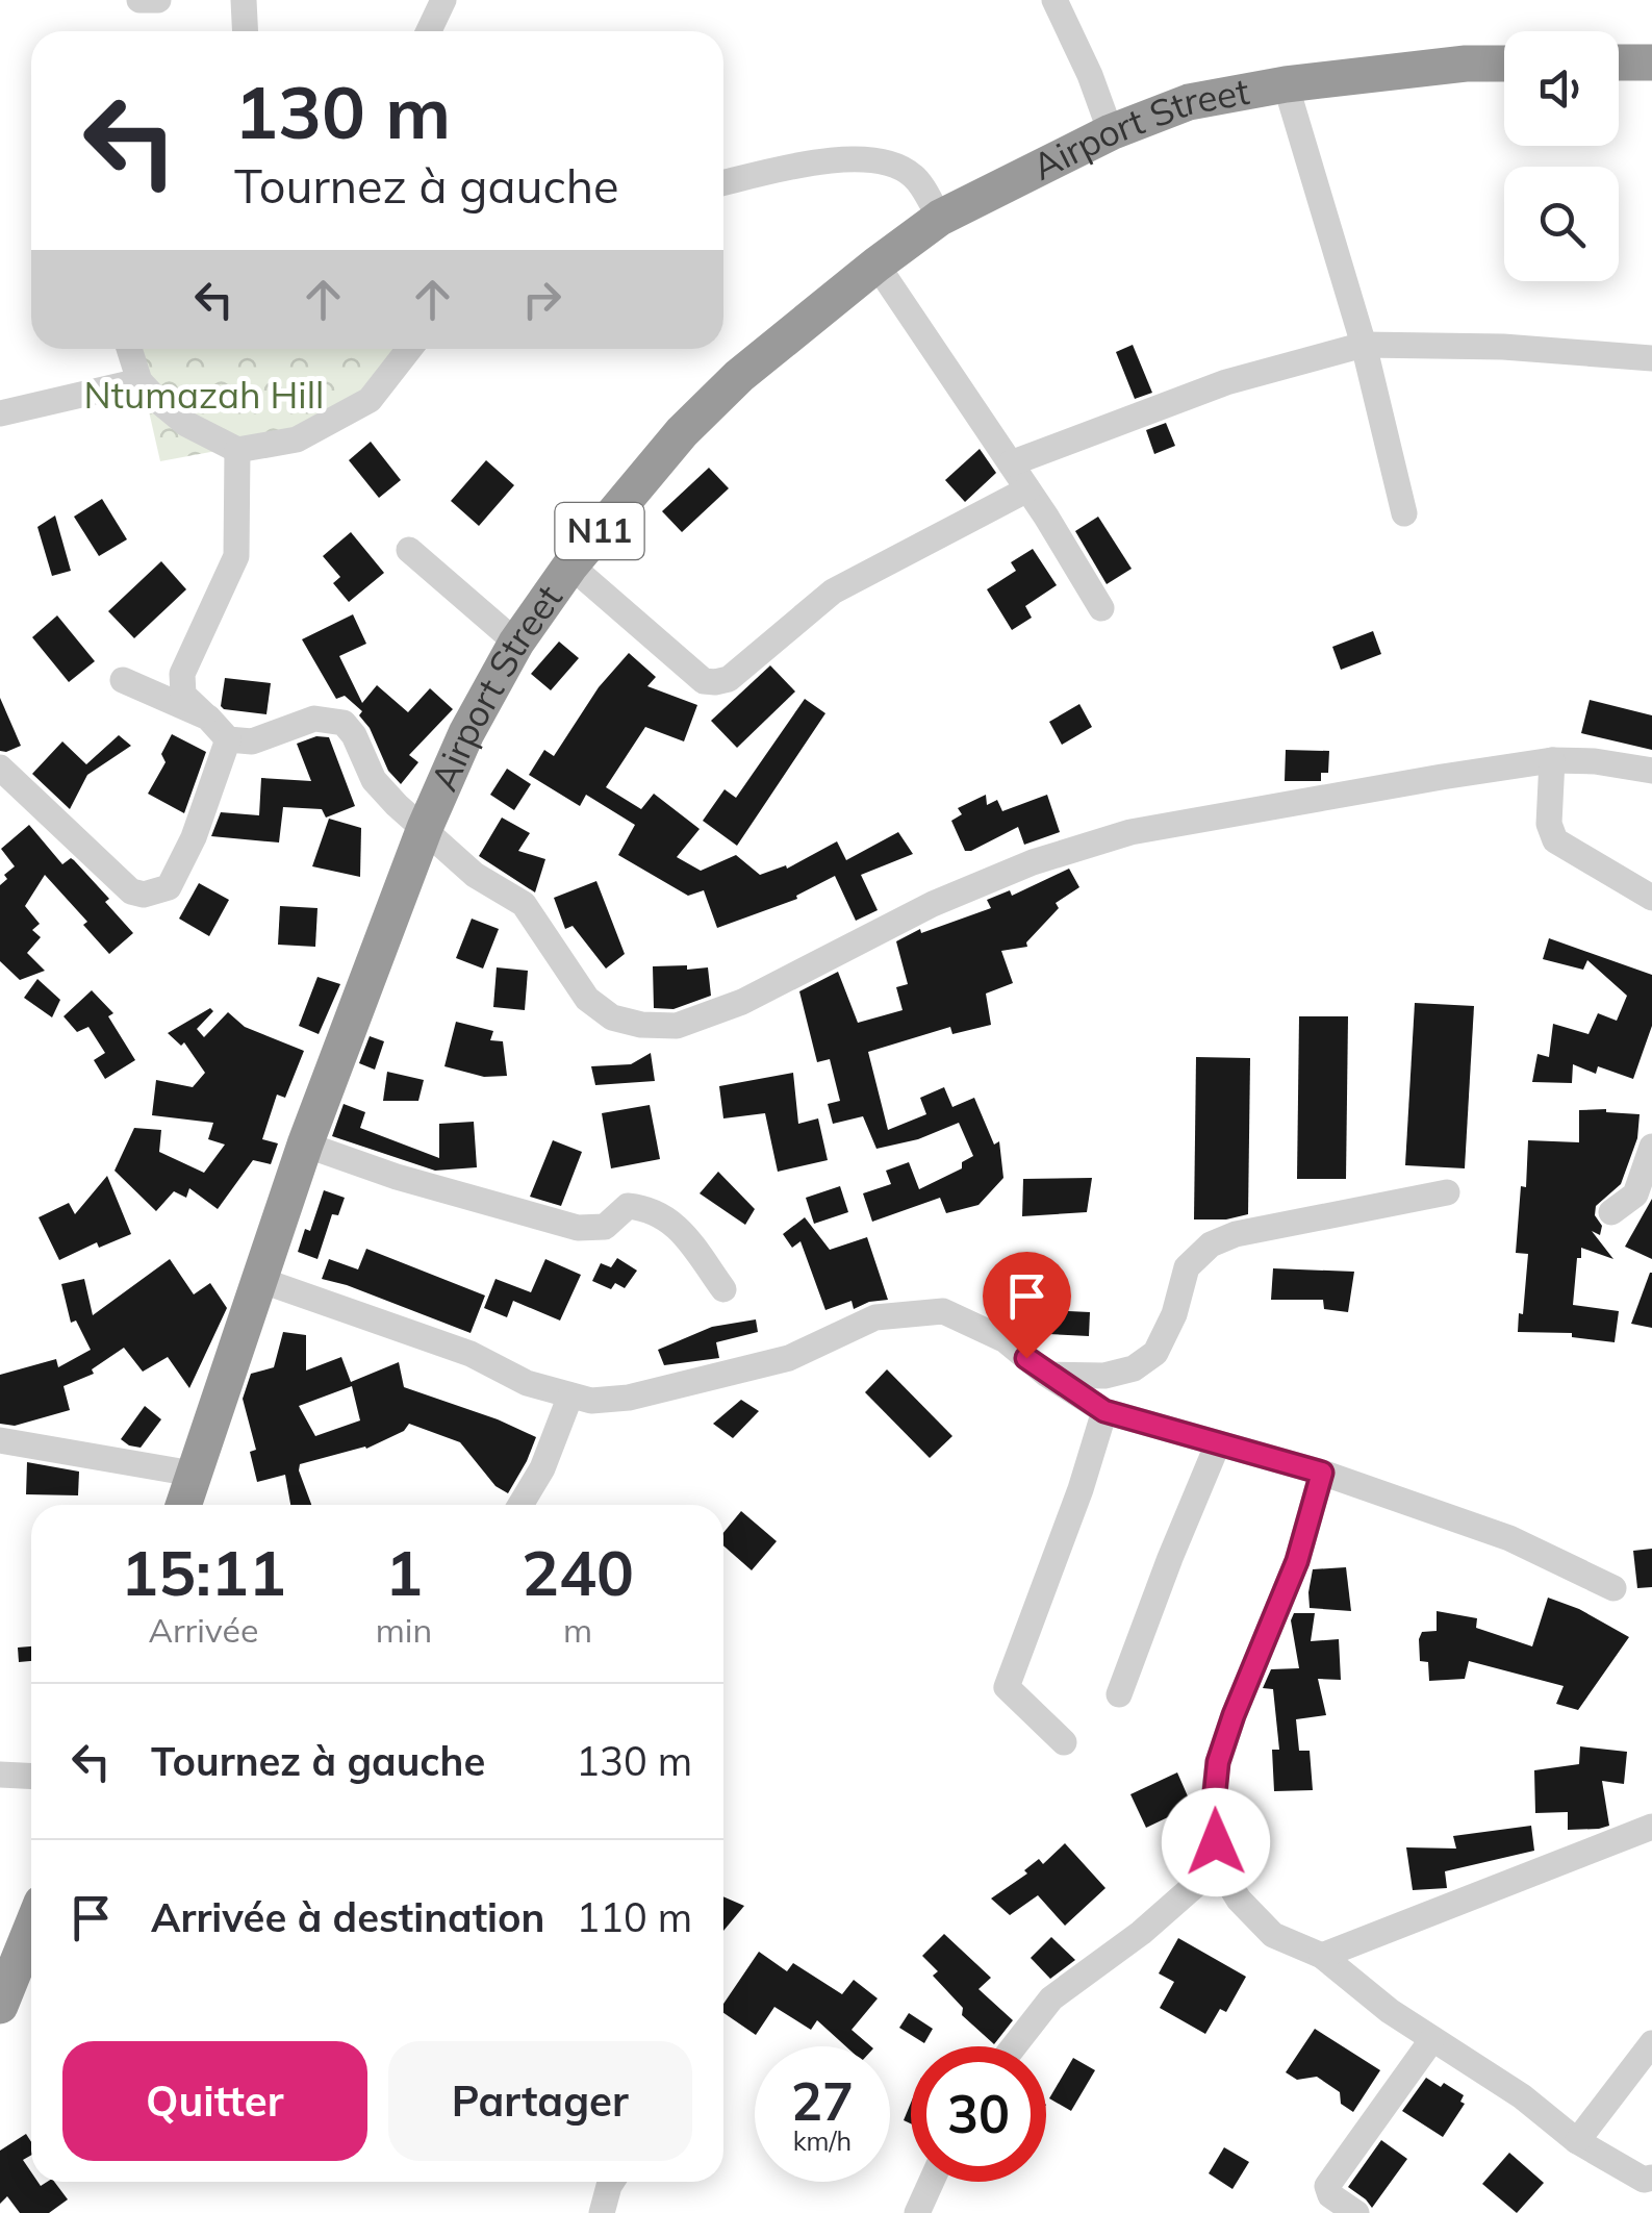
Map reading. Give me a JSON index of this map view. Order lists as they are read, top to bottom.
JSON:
{
  "streets": {
    "highway": ["Airport Street", "N11"]
  },
  "parks": ["Ntumazah Hill"],
  "page": {
    "turn": ["130 m", "Tournez à gauche"],
    "eta": [
      "15:11",
      "Arrivée",
      "1",
      "min",
      "240",
      "m"
    ],
    "list": [
      {
        "name": "Tournez à gauche",
        "value": "130 m"
      },
      {
        "name": "Arrivée à destination",
        "value": "110 m"
      }
    ],
    "buttons": ["Quitter", "Partager"],
    "speed": "27 km/h",
    "limit": "30"
  }
}
